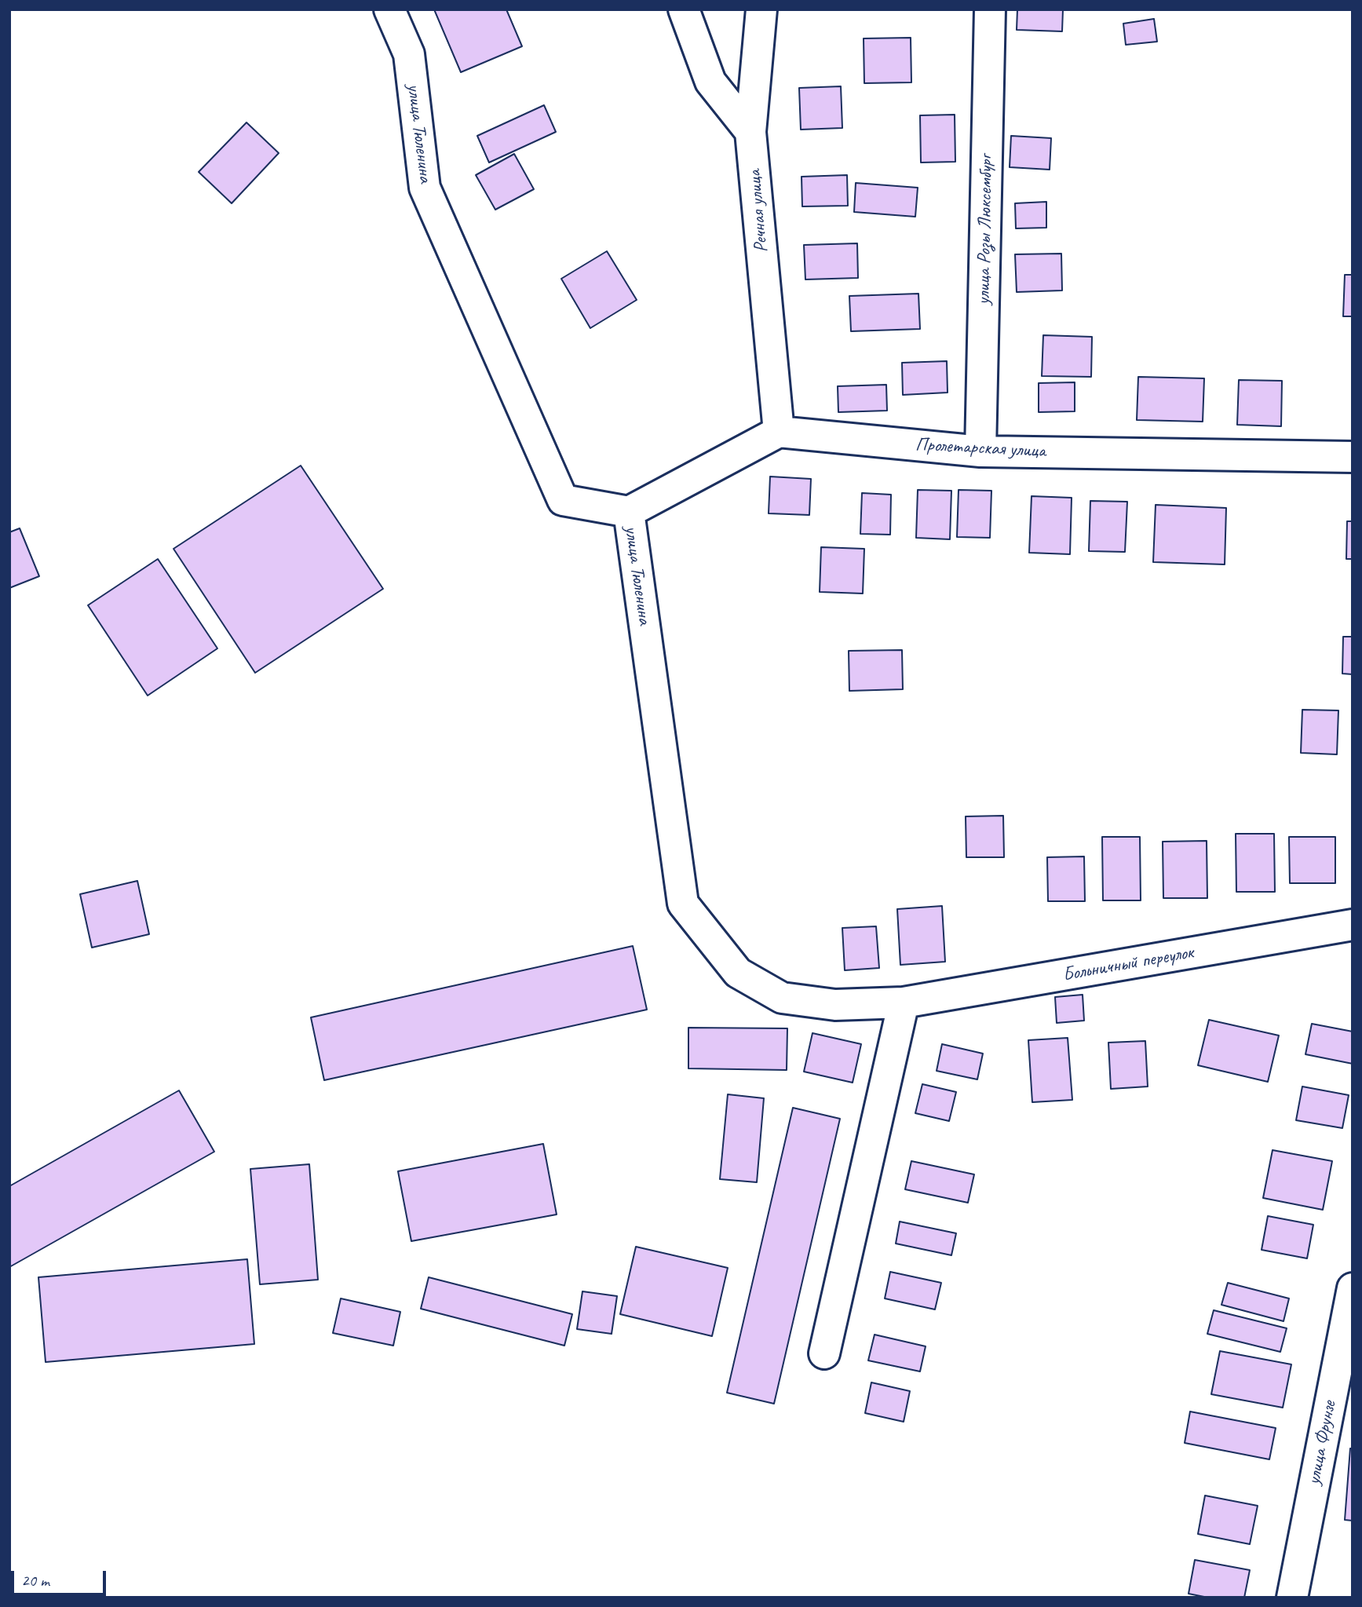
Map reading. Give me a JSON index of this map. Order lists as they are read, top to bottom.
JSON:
{
  "streets": {
    "street": [
      "улица Тюленина",
      "Речная улица",
      "улица Розы Люксембург",
      "Пролетарская улица",
      "Больничный переулок",
      "улица Фрунзе"
    ]
  },
  "crossings": [
    ["улица Тюленина", "Больничный переулок"],
    ["Речная улица", "Пролетарская улица"],
    ["улица Розы Люксембург", "Пролетарская улица"]
  ],
  "scale_bar": "20 m"
}
